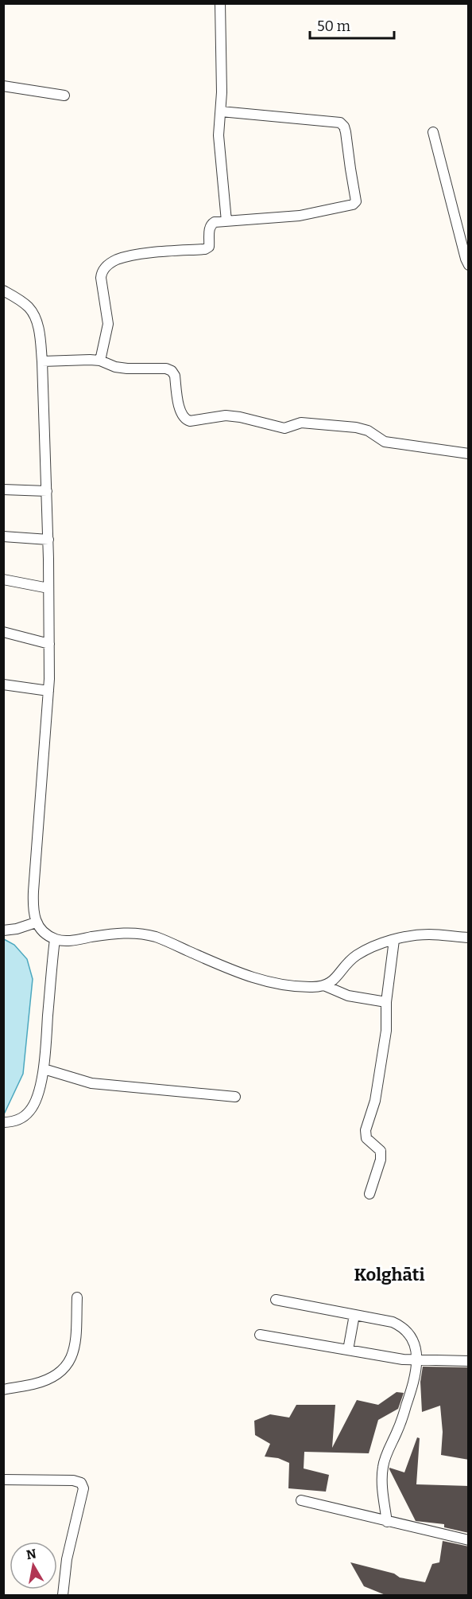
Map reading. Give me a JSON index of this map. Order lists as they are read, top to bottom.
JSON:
{
  "districts": ["Kolghāti"],
  "scale_bar": "50 m",
  "north": "top"
}
